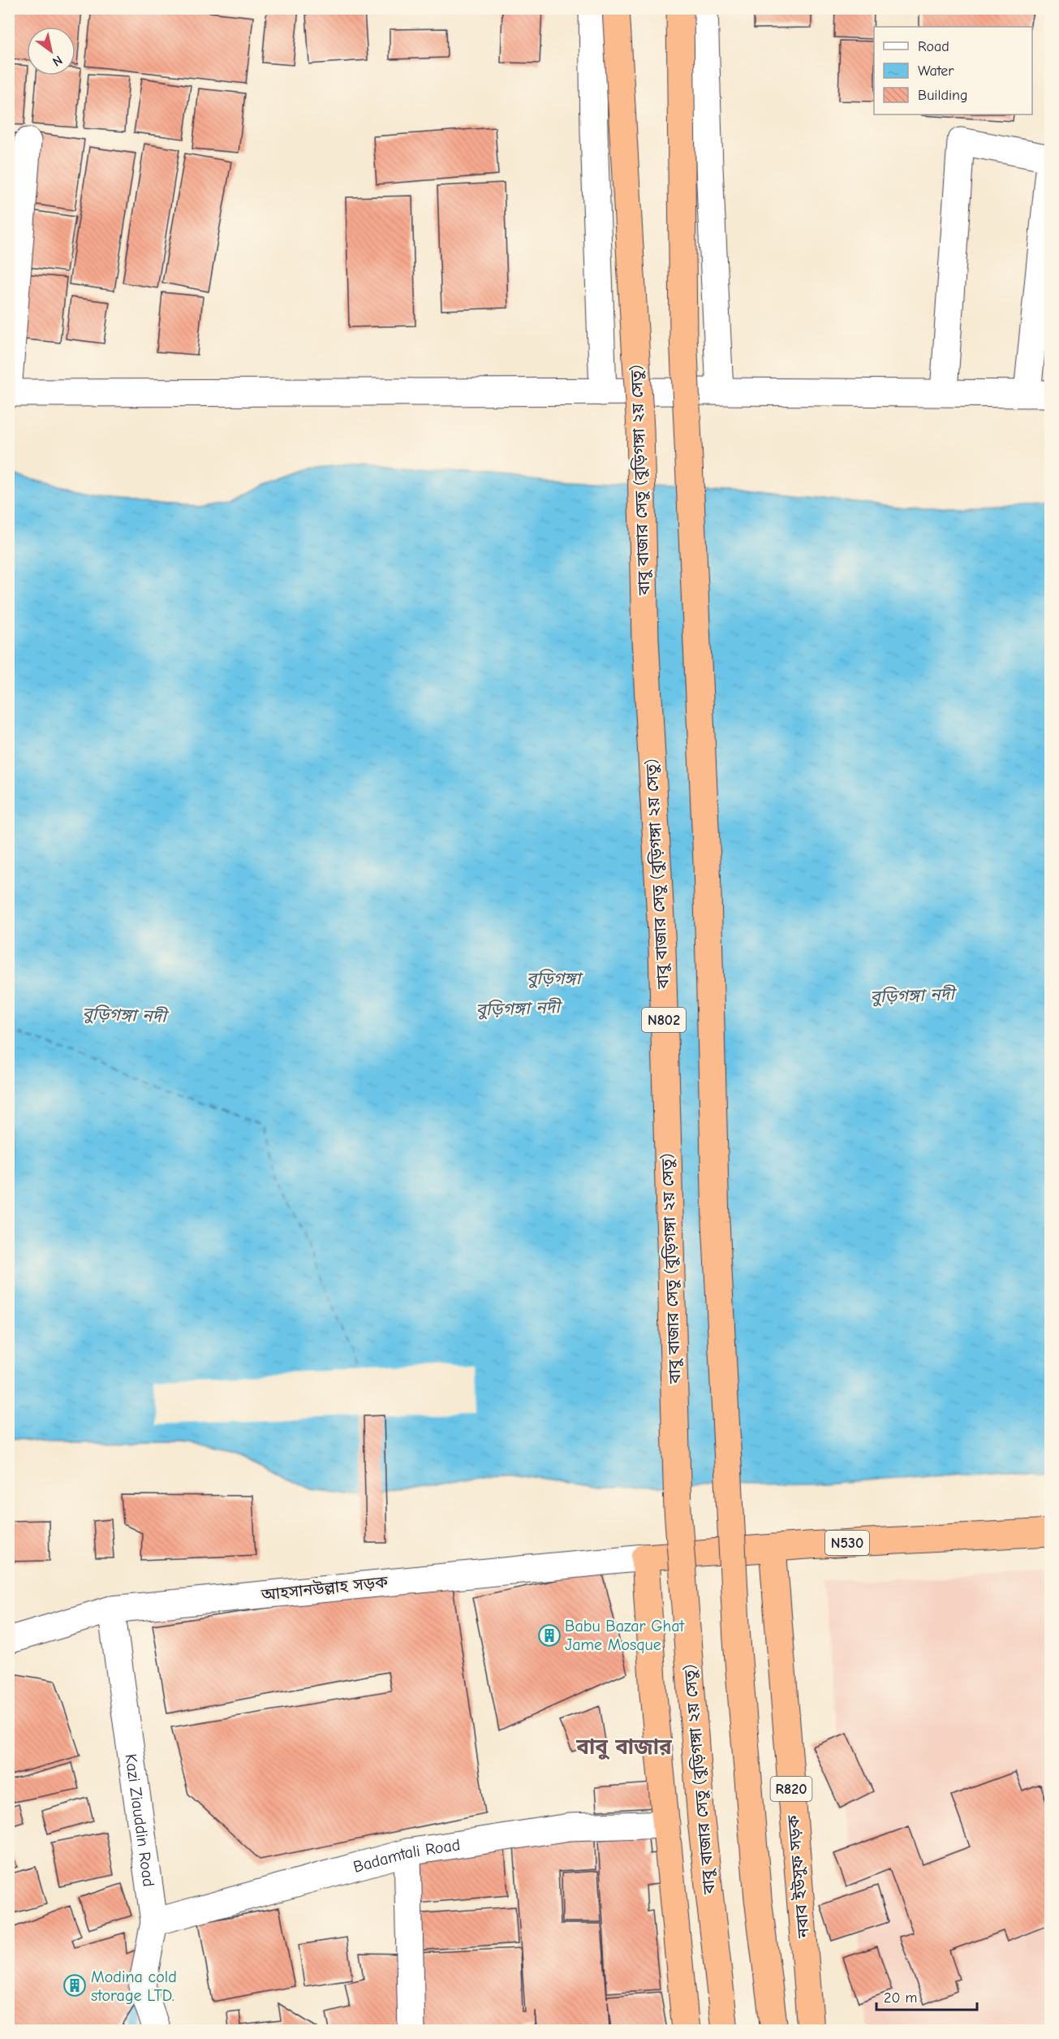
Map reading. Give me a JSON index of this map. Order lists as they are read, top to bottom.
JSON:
{
  "streets": {
    "highway": [
      "বাবু বাজার সেতু (বুড়িগঙ্গা ২য় সেতু)",
      "N802",
      "N530",
      "R820",
      "নবাব ইউসুফ সড়ক"
    ],
    "street": ["আহসানউল্লাহ সড়ক", "Kazi Ziauddin Road", "Badamtali Road"]
  },
  "crossings": [
    ["N530", "আহসানউল্লাহ সড়ক"],
    ["N530", "নবাব ইউসুফ সড়ক"],
    ["আহসানউল্লাহ সড়ক", "Kazi Ziauddin Road"],
    ["Kazi Ziauddin Road", "Badamtali Road"]
  ],
  "districts": ["বাবু বাজার"],
  "water": ["বুড়িগঙ্গা", "বুড়িগঙ্গা নদী"],
  "places": {
    "building": ["Babu Bazar Ghat Jame Mosque", "Modina cold storage LTD."]
  },
  "legend": ["Road", "Water", "Building"],
  "scale_bar": "20 m",
  "north": "bottom right"
}
